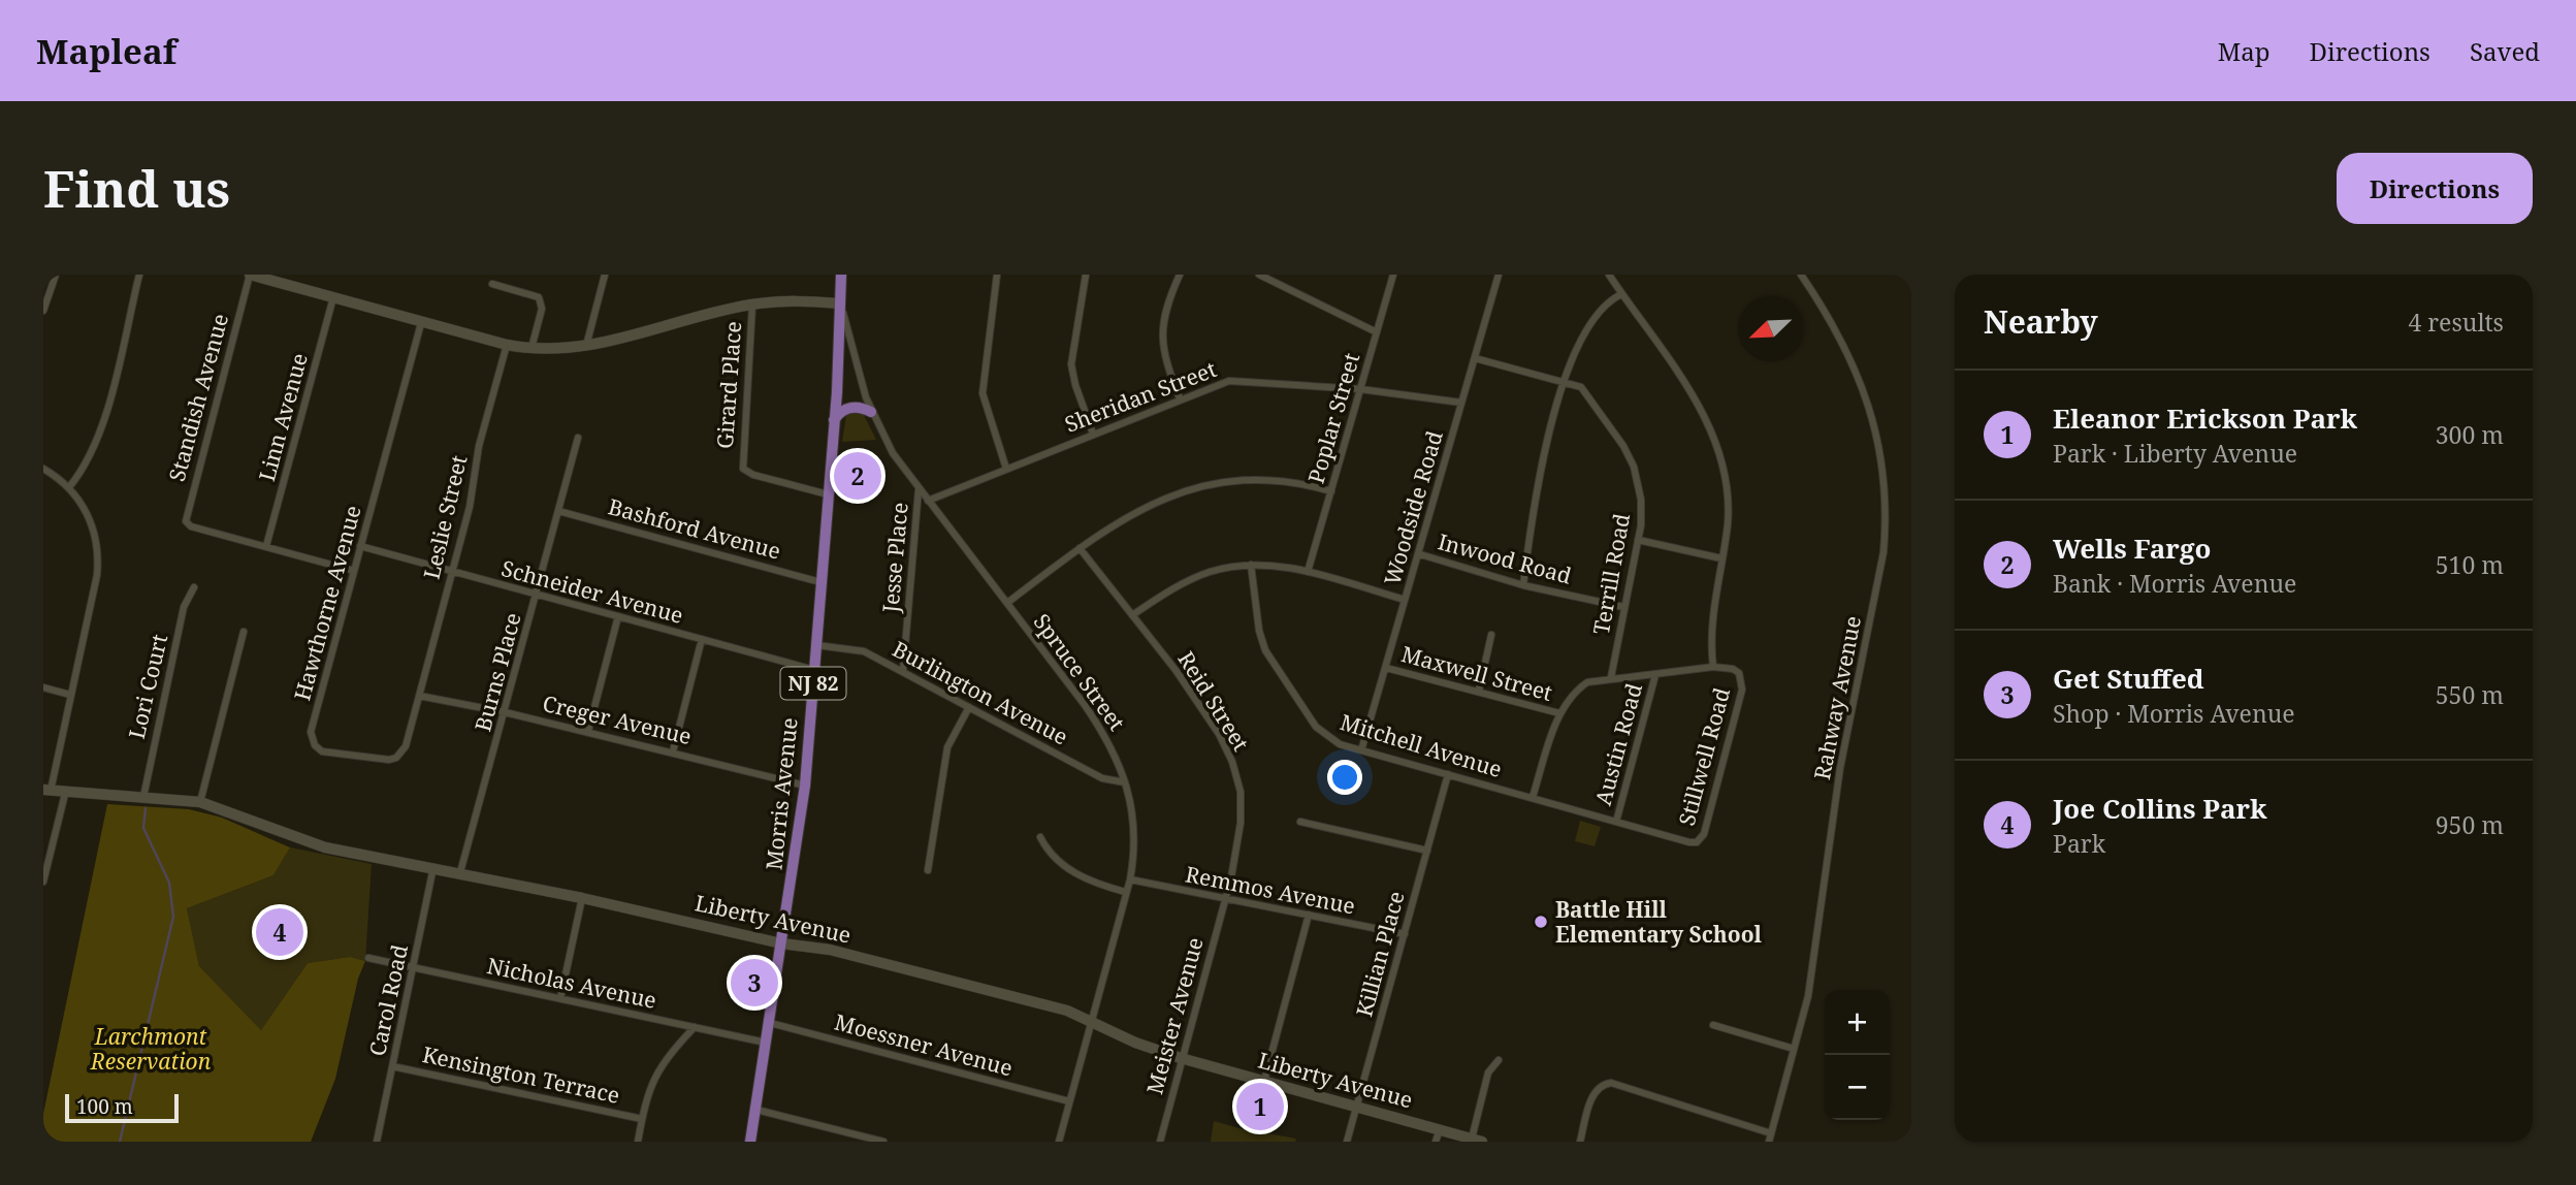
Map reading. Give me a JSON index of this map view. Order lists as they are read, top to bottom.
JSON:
{
  "streets": {
    "main road": ["NJ 82", "Morris Avenue"],
    "street": [
      "Girard Place",
      "Sheridan Street",
      "Standish Avenue",
      "Linn Avenue",
      "Poplar Street",
      "Woodside Road",
      "Leslie Street",
      "Bashford Avenue",
      "Jesse Place",
      "Inwood Road",
      "Terrill Road",
      "Schneider Avenue",
      "Hawthorne Avenue",
      "Burns Place",
      "Spruce Street",
      "Maxwell Street",
      "Lori Court",
      "Burlington Avenue",
      "Rahway Avenue",
      "Reid Street",
      "Creger Avenue",
      "Austin Road",
      "Mitchell Avenue",
      "Stillwell Road",
      "Remmos Avenue",
      "Liberty Avenue",
      "Killian Place",
      "Nicholas Avenue",
      "Carol Road",
      "Meister Avenue",
      "Moessner Avenue",
      "Kensington Terrace"
    ]
  },
  "crossings": [
    ["Girard Place", "Morris Avenue"],
    ["Sheridan Street", "Poplar Street"],
    ["Sheridan Street", "Woodside Road"],
    ["Sheridan Street", "Spruce Street"],
    ["Standish Avenue", "Linn Avenue"],
    ["Woodside Road", "Inwood Road"],
    ["Woodside Road", "Terrill Road"],
    ["Woodside Road", "Maxwell Street"],
    ["Woodside Road", "Mitchell Avenue"],
    ["Leslie Street", "Schneider Avenue"],
    ["Leslie Street", "Hawthorne Avenue"],
    ["Leslie Street", "Creger Avenue"],
    ["Bashford Avenue", "Burns Place"],
    ["Bashford Avenue", "Morris Avenue"],
    ["Jesse Place", "Spruce Street"],
    ["Jesse Place", "Burlington Avenue"],
    ["Inwood Road", "Terrill Road"],
    ["Schneider Avenue", "Hawthorne Avenue"],
    ["Schneider Avenue", "Burns Place"],
    ["Schneider Avenue", "Morris Avenue"],
    ["Hawthorne Avenue", "Creger Avenue"],
    ["Burns Place", "Creger Avenue"],
    ["Burns Place", "Liberty Avenue"],
    ["Spruce Street", "Burlington Avenue"],
    ["Spruce Street", "Morris Avenue"],
    ["Spruce Street", "Remmos Avenue"],
    ["Spruce Street", "Liberty Avenue"],
    ["Spruce Street", "Moessner Avenue"],
    ["Lori Court", "Liberty Avenue"],
    ["Burlington Avenue", "Morris Avenue"],
    ["Reid Street", "Remmos Avenue"],
    ["Reid Street", "Meister Avenue"],
    ["Creger Avenue", "Morris Avenue"],
    ["Austin Road", "Mitchell Avenue"],
    ["Mitchell Avenue", "Stillwell Road"],
    ["Mitchell Avenue", "Killian Place"],
    ["Morris Avenue", "Liberty Avenue"],
    ["Morris Avenue", "Nicholas Avenue"],
    ["Morris Avenue", "Moessner Avenue"],
    ["Remmos Avenue", "Killian Place"],
    ["Remmos Avenue", "Meister Avenue"],
    ["Liberty Avenue", "Killian Place"],
    ["Liberty Avenue", "Carol Road"],
    ["Liberty Avenue", "Meister Avenue"],
    ["Nicholas Avenue", "Carol Road"],
    ["Carol Road", "Kensington Terrace"]
  ],
  "parks": ["Larchmont Reservation"],
  "places": ["Battle Hill Elementary School"],
  "scale_bar": "100 m",
  "north": "bottom left",
  "page": {
    "header": "Mapleaf",
    "nav": ["Map", "Directions", "Saved"],
    "buttons": "Directions",
    "title": "Find us",
    "heading": ["Nearby", "4 results"],
    "list": [
      {
        "mark": "1",
        "name": "Eleanor Erickson Park",
        "note": "Park · Liberty Avenue",
        "value": "300 m"
      },
      {
        "mark": "2",
        "name": "Wells Fargo",
        "note": "Bank · Morris Avenue",
        "value": "510 m"
      },
      {
        "mark": "3",
        "name": "Get Stuffed",
        "note": "Shop · Morris Avenue",
        "value": "550 m"
      },
      {
        "mark": "4",
        "name": "Joe Collins Park",
        "note": "Park",
        "value": "950 m"
      }
    ],
    "pins": [
      "2",
      "4",
      "3",
      "1"
    ],
    "map_buttons": ["+", "−"],
    "scale": "100 m"
  }
}
